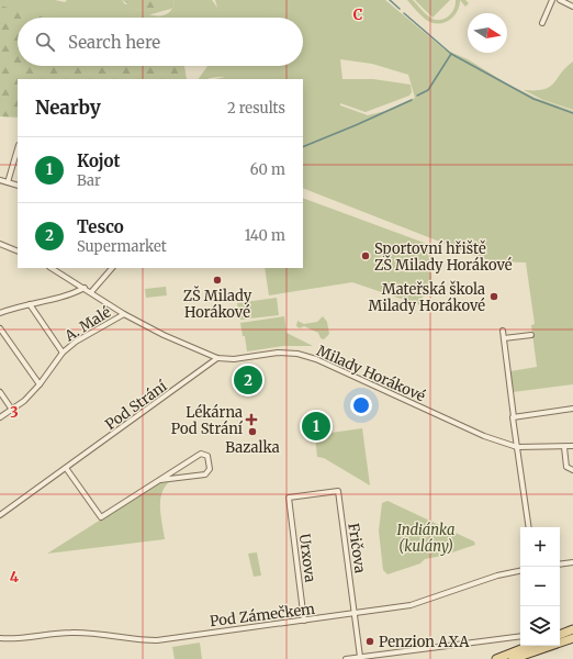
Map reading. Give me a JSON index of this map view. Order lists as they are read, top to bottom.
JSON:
{
  "streets": {
    "street": [
      "A. Malé",
      "Milady Horákové",
      "Pod Strání",
      "Fričova",
      "Urxova",
      "Pod Zámečkem"
    ]
  },
  "crossings": [
    ["A. Malé", "Milady Horákové"],
    ["Milady Horákové", "Pod Strání"],
    ["Fričova", "Urxova"],
    ["Fričova", "Pod Zámečkem"],
    ["Urxova", "Pod Zámečkem"]
  ],
  "parks": ["Indiánka (kulány)"],
  "places": {
    "other": [
      "Sportovní hřiště ZŠ Milady Horákové",
      "ZŠ Milady Horákové",
      "Mateřská škola Milady Horákové",
      "Bazalka",
      "Penzion AXA"
    ],
    "health": ["Lékárna Pod Strání"]
  },
  "north": "right",
  "page": {
    "search": "Search here",
    "heading": ["Nearby", "2 results"],
    "list": [
      {
        "mark": "1",
        "name": "Kojot",
        "note": "Bar",
        "value": "60 m"
      },
      {
        "mark": "2",
        "name": "Tesco",
        "note": "Supermarket",
        "value": "140 m"
      }
    ],
    "pins": ["2", "1"],
    "map_buttons": ["+", "−"]
  },
  "grid": {
    "columns": ["C"],
    "rows": ["3", "4"]
  }
}
